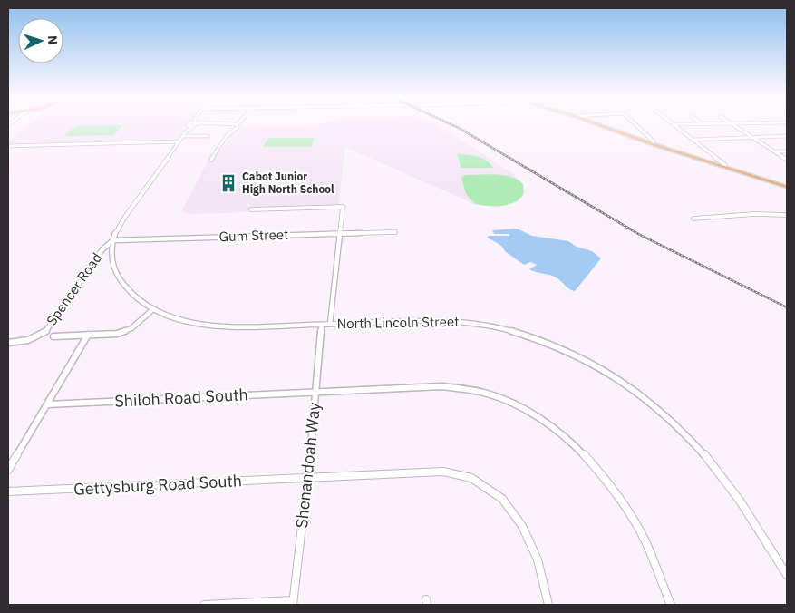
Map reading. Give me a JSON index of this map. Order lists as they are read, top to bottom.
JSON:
{
  "streets": {
    "street": [
      "Gum Street",
      "Spencer Road",
      "North Lincoln Street",
      "Shiloh Road South",
      "Shenandoah Way",
      "Gettysburg Road South"
    ]
  },
  "crossings": [
    ["Gum Street", "Spencer Road"],
    ["Gum Street", "North Lincoln Street"],
    ["Spencer Road", "North Lincoln Street"],
    ["North Lincoln Street", "Shenandoah Way"],
    ["Shiloh Road South", "Shenandoah Way"],
    ["Shenandoah Way", "Gettysburg Road South"]
  ],
  "places": {
    "building": ["Cabot Junior High North School"]
  },
  "north": "right"
}
